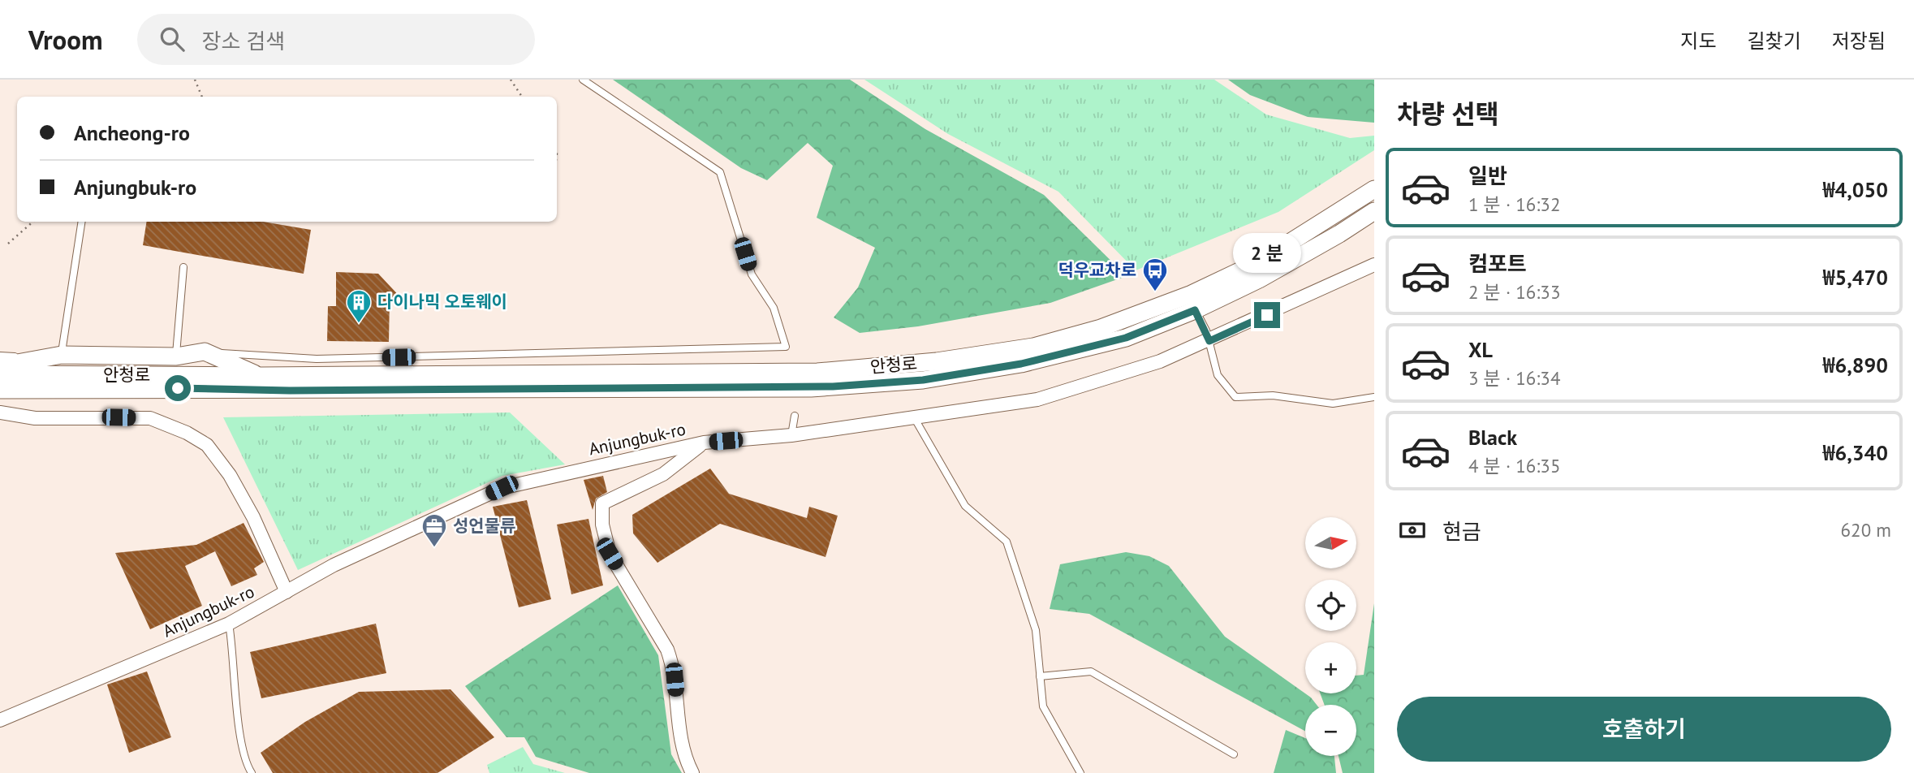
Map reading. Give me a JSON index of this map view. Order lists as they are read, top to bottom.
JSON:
{
  "streets": {
    "street": ["안청로", "Anjungbuk-ro"]
  },
  "places": {
    "bus stop": ["덕우교차로"],
    "building": ["다이나믹 오토웨이"],
    "office": ["성언물류"]
  },
  "north": "right",
  "page": {
    "header": "Vroom",
    "search": "장소 검색",
    "nav": ["지도", "길찾기", "저장됨"],
    "heading": "차량 선택",
    "banner": ["Ancheong-ro", "Anjungbuk-ro"],
    "list": [
      {
        "name": "일반",
        "note": "1 분 · 16:32",
        "value": "₩4,050"
      },
      {
        "name": "컴포트",
        "note": "2 분 · 16:33",
        "value": "₩5,470"
      },
      {
        "name": "XL",
        "note": "3 분 · 16:34",
        "value": "₩6,890"
      },
      {
        "name": "Black",
        "note": "4 분 · 16:35",
        "value": "₩6,340"
      }
    ],
    "bubble": "2 분",
    "pay": ["현금", "620 m"],
    "map_buttons": ["+", "−"],
    "buttons": "호출하기"
  }
}
